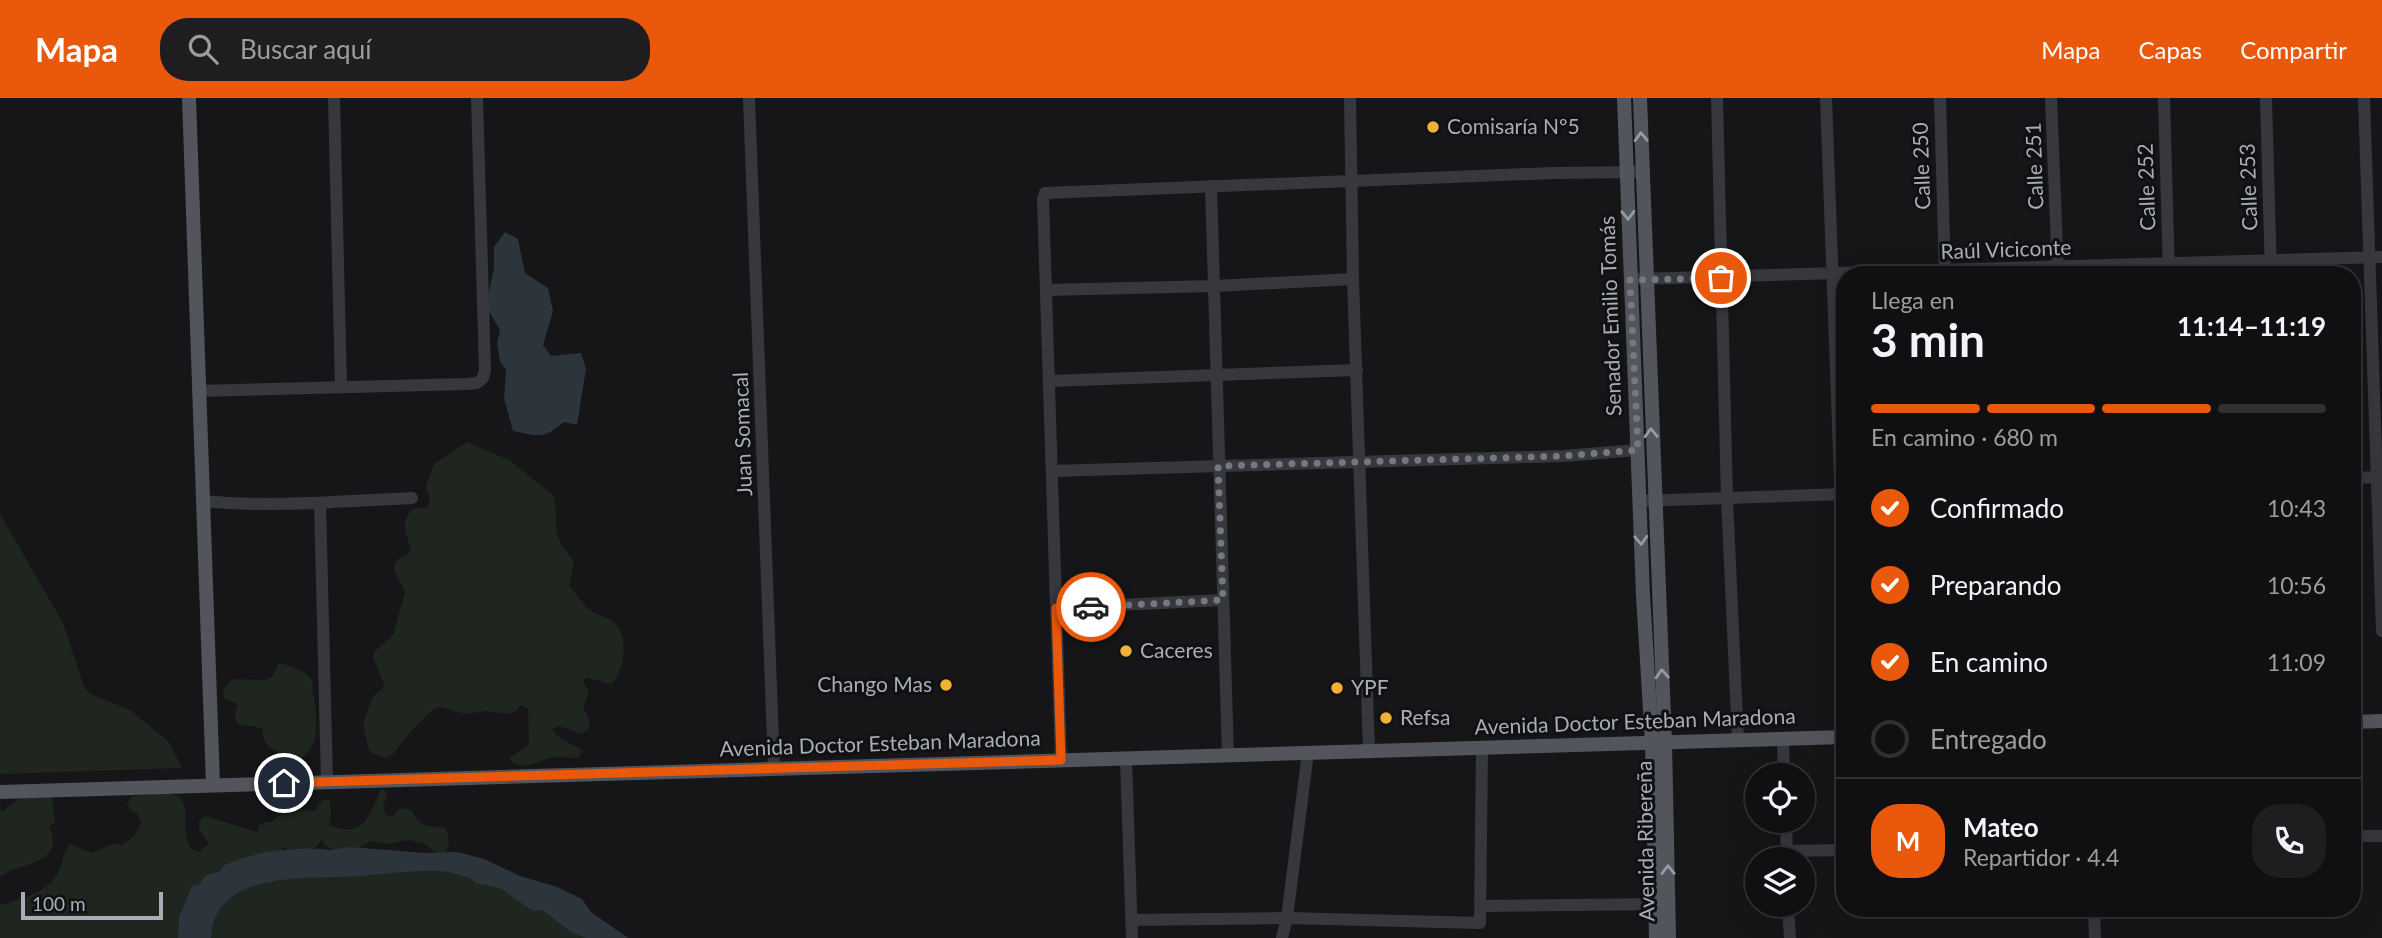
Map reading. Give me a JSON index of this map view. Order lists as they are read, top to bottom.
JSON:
{
  "streets": {
    "main road": ["Senador Emilio Tomás", "Avenida Doctor Esteban Maradona", "Avenida Ribereña"],
    "street": [
      "Calle 250",
      "Calle 251",
      "Calle 252",
      "Calle 253",
      "Raúl Viciconte",
      "Juan Somacal"
    ]
  },
  "crossings": [
    ["Calle 253", "Raúl Viciconte"],
    ["Raúl Viciconte", "Senador Emilio Tomás"],
    ["Senador Emilio Tomás", "Avenida Doctor Esteban Maradona"],
    ["Senador Emilio Tomás", "Avenida Ribereña"],
    ["Juan Somacal", "Avenida Doctor Esteban Maradona"],
    ["Avenida Doctor Esteban Maradona", "Avenida Ribereña"]
  ],
  "places": [
    "Comisaría Nº5",
    "Caceres",
    "Chango Mas",
    "YPF",
    "Refsa"
  ],
  "scale_bar": "100 m",
  "page": {
    "header": "Mapa",
    "search": "Buscar aquí",
    "nav": ["Mapa", "Capas", "Compartir"],
    "heading": ["3 min", "Llega en", "11:14–11:19"],
    "panel": ["Mateo", "Repartidor · 4.4"],
    "bar": "En camino · 680 m",
    "list": [
      ["Confirmado", "10:43"],
      ["Preparando", "10:56"],
      ["En camino", "11:09"],
      "Entregado"
    ],
    "round": "M",
    "scale": "100 m"
  }
}
